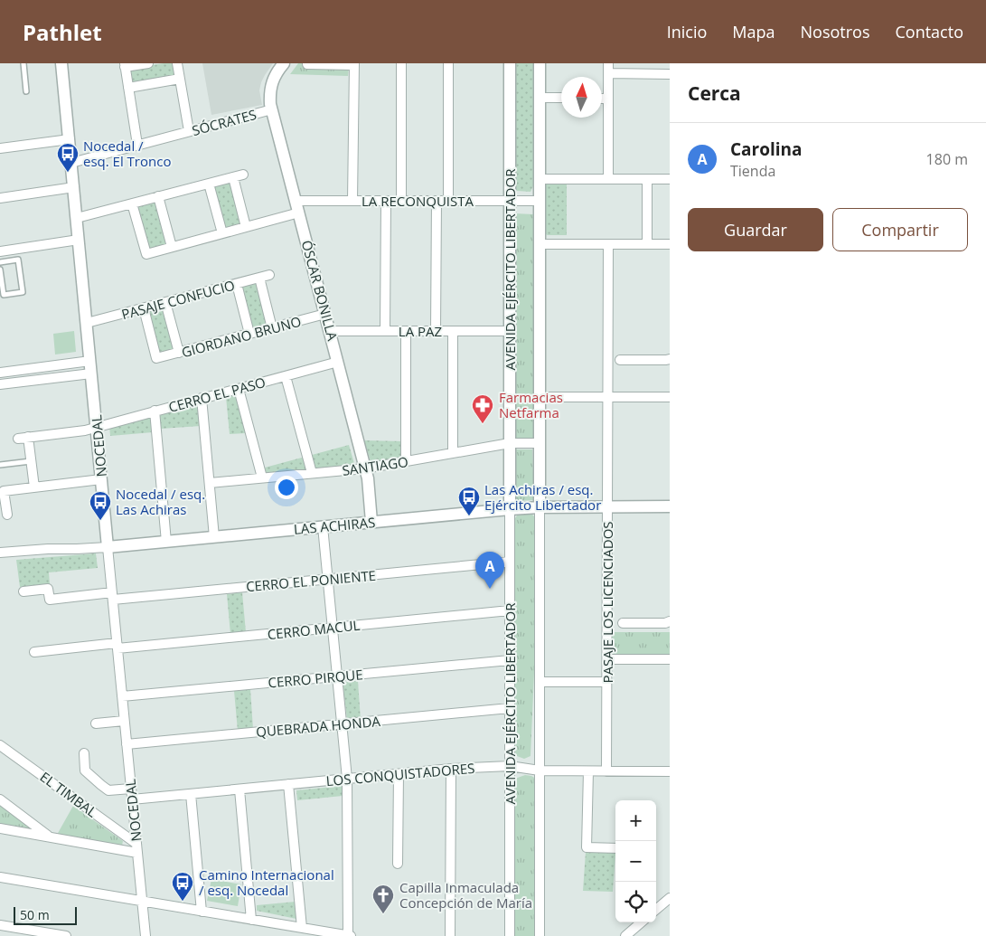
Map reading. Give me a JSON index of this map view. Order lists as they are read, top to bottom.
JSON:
{
  "streets": {
    "street": [
      "SÓCRATES",
      "LA RECONQUISTA",
      "AVENIDA EJÉRCITO LIBERTADOR",
      "ÓSCAR BONILLA",
      "PASAJE CONFUCIO",
      "LA PAZ",
      "GIORDANO BRUNO",
      "CERRO EL PASO",
      "NOCEDAL",
      "SANTIAGO",
      "LAS ACHIRAS",
      "CERRO EL PONIENTE",
      "PASAJE LOS LICENCIADOS",
      "CERRO MACUL",
      "CERRO PIRQUE",
      "QUEBRADA HONDA",
      "LOS CONQUISTADORES",
      "EL TIMBAL"
    ]
  },
  "crossings": [
    ["SÓCRATES", "ÓSCAR BONILLA"],
    ["SÓCRATES", "NOCEDAL"],
    ["LA RECONQUISTA", "AVENIDA EJÉRCITO LIBERTADOR"],
    ["LA RECONQUISTA", "ÓSCAR BONILLA"],
    ["AVENIDA EJÉRCITO LIBERTADOR", "LA PAZ"],
    ["AVENIDA EJÉRCITO LIBERTADOR", "SANTIAGO"],
    ["AVENIDA EJÉRCITO LIBERTADOR", "LAS ACHIRAS"],
    ["AVENIDA EJÉRCITO LIBERTADOR", "CERRO EL PONIENTE"],
    ["AVENIDA EJÉRCITO LIBERTADOR", "CERRO MACUL"],
    ["AVENIDA EJÉRCITO LIBERTADOR", "CERRO PIRQUE"],
    ["AVENIDA EJÉRCITO LIBERTADOR", "QUEBRADA HONDA"],
    ["AVENIDA EJÉRCITO LIBERTADOR", "LOS CONQUISTADORES"],
    ["ÓSCAR BONILLA", "LA PAZ"],
    ["ÓSCAR BONILLA", "GIORDANO BRUNO"],
    ["ÓSCAR BONILLA", "CERRO EL PASO"],
    ["ÓSCAR BONILLA", "SANTIAGO"],
    ["ÓSCAR BONILLA", "LAS ACHIRAS"],
    ["PASAJE CONFUCIO", "GIORDANO BRUNO"],
    ["PASAJE CONFUCIO", "NOCEDAL"],
    ["CERRO EL PASO", "NOCEDAL"],
    ["NOCEDAL", "LAS ACHIRAS"],
    ["NOCEDAL", "CERRO EL PONIENTE"],
    ["NOCEDAL", "CERRO MACUL"],
    ["NOCEDAL", "CERRO PIRQUE"],
    ["NOCEDAL", "QUEBRADA HONDA"],
    ["NOCEDAL", "LOS CONQUISTADORES"],
    ["NOCEDAL", "EL TIMBAL"],
    ["LAS ACHIRAS", "PASAJE LOS LICENCIADOS"],
    ["PASAJE LOS LICENCIADOS", "LOS CONQUISTADORES"]
  ],
  "places": {
    "bus stop": [
      "Nocedal / esq. El Tronco",
      "Las Achiras / esq. Ejército Libertador",
      "Nocedal / esq. Las Achiras",
      "Camino Internacional / esq. Nocedal"
    ],
    "pharmacy": ["Farmacias Netfarma"],
    "church": ["Capilla Inmaculada Concepción de María"]
  },
  "scale_bar": "50 m",
  "north": "top",
  "page": {
    "header": "Pathlet",
    "nav": [
      "Inicio",
      "Mapa",
      "Nosotros",
      "Contacto"
    ],
    "heading": "Cerca",
    "list": [
      {
        "mark": "A",
        "name": "Carolina",
        "note": "Tienda",
        "value": "180 m"
      }
    ],
    "buttons": ["Guardar", "Compartir"],
    "pins": "A",
    "map_buttons": ["+", "−"],
    "scale": "50 m"
  }
}
